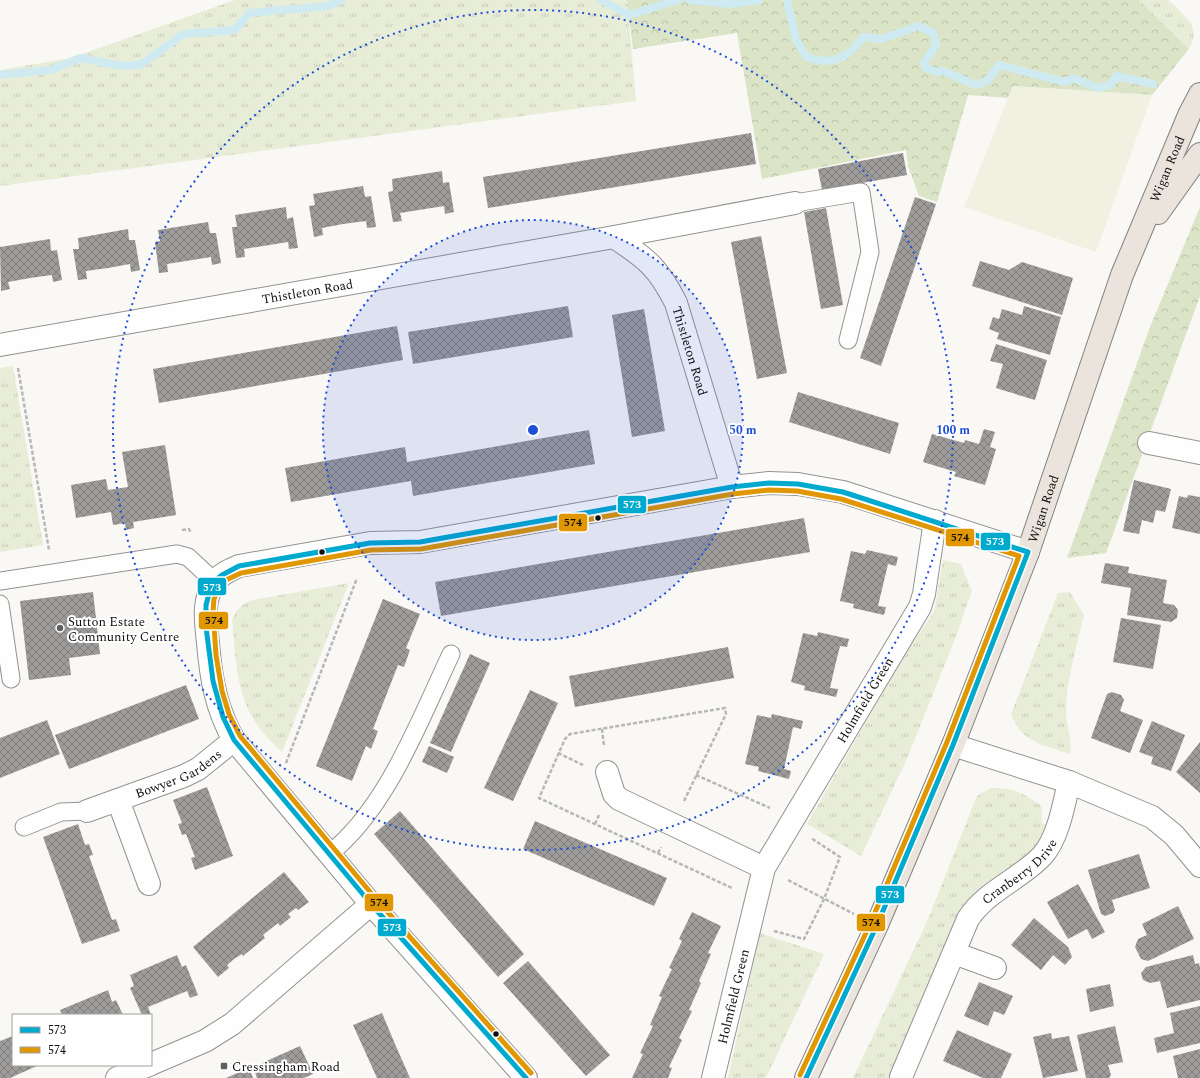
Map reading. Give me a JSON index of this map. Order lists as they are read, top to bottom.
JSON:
{
  "streets": {
    "main road": ["Wigan Road"],
    "street": [
      "Thistleton Road",
      "Holmfield Green",
      "Bowyer Gardens",
      "Cranberry Drive"
    ]
  },
  "places": {
    "other": ["Sutton Estate Community Centre"],
    "transit": ["Cressingham Road"]
  },
  "lines": ["transit line 573", "transit line 574"],
  "legend": ["573", "574"],
  "rings": ["50 m", "100 m"]
}
